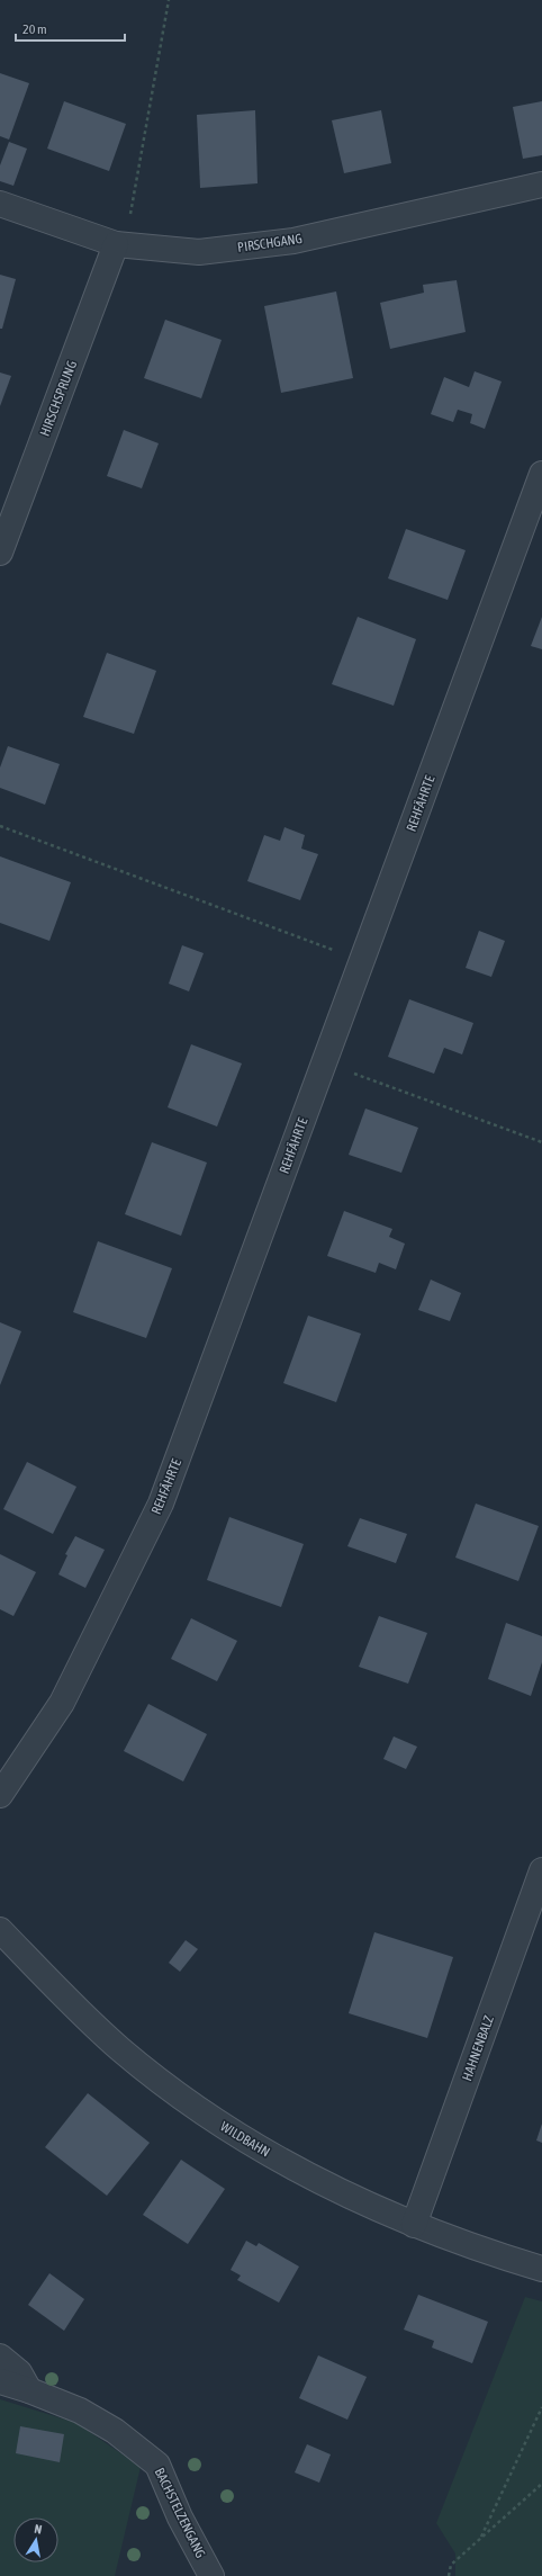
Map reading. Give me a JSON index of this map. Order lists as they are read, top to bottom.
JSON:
{
  "streets": {
    "street": [
      "PIRSCHGANG",
      "HIRSCHSPRUNG",
      "REHFÄHRTE",
      "HAHNENBALZ",
      "WILDBAHN",
      "BACHSTELZENGANG"
    ]
  },
  "crossings": [
    ["PIRSCHGANG", "HIRSCHSPRUNG"],
    ["HAHNENBALZ", "WILDBAHN"]
  ],
  "scale_bar": "20 m",
  "north": "top"
}
